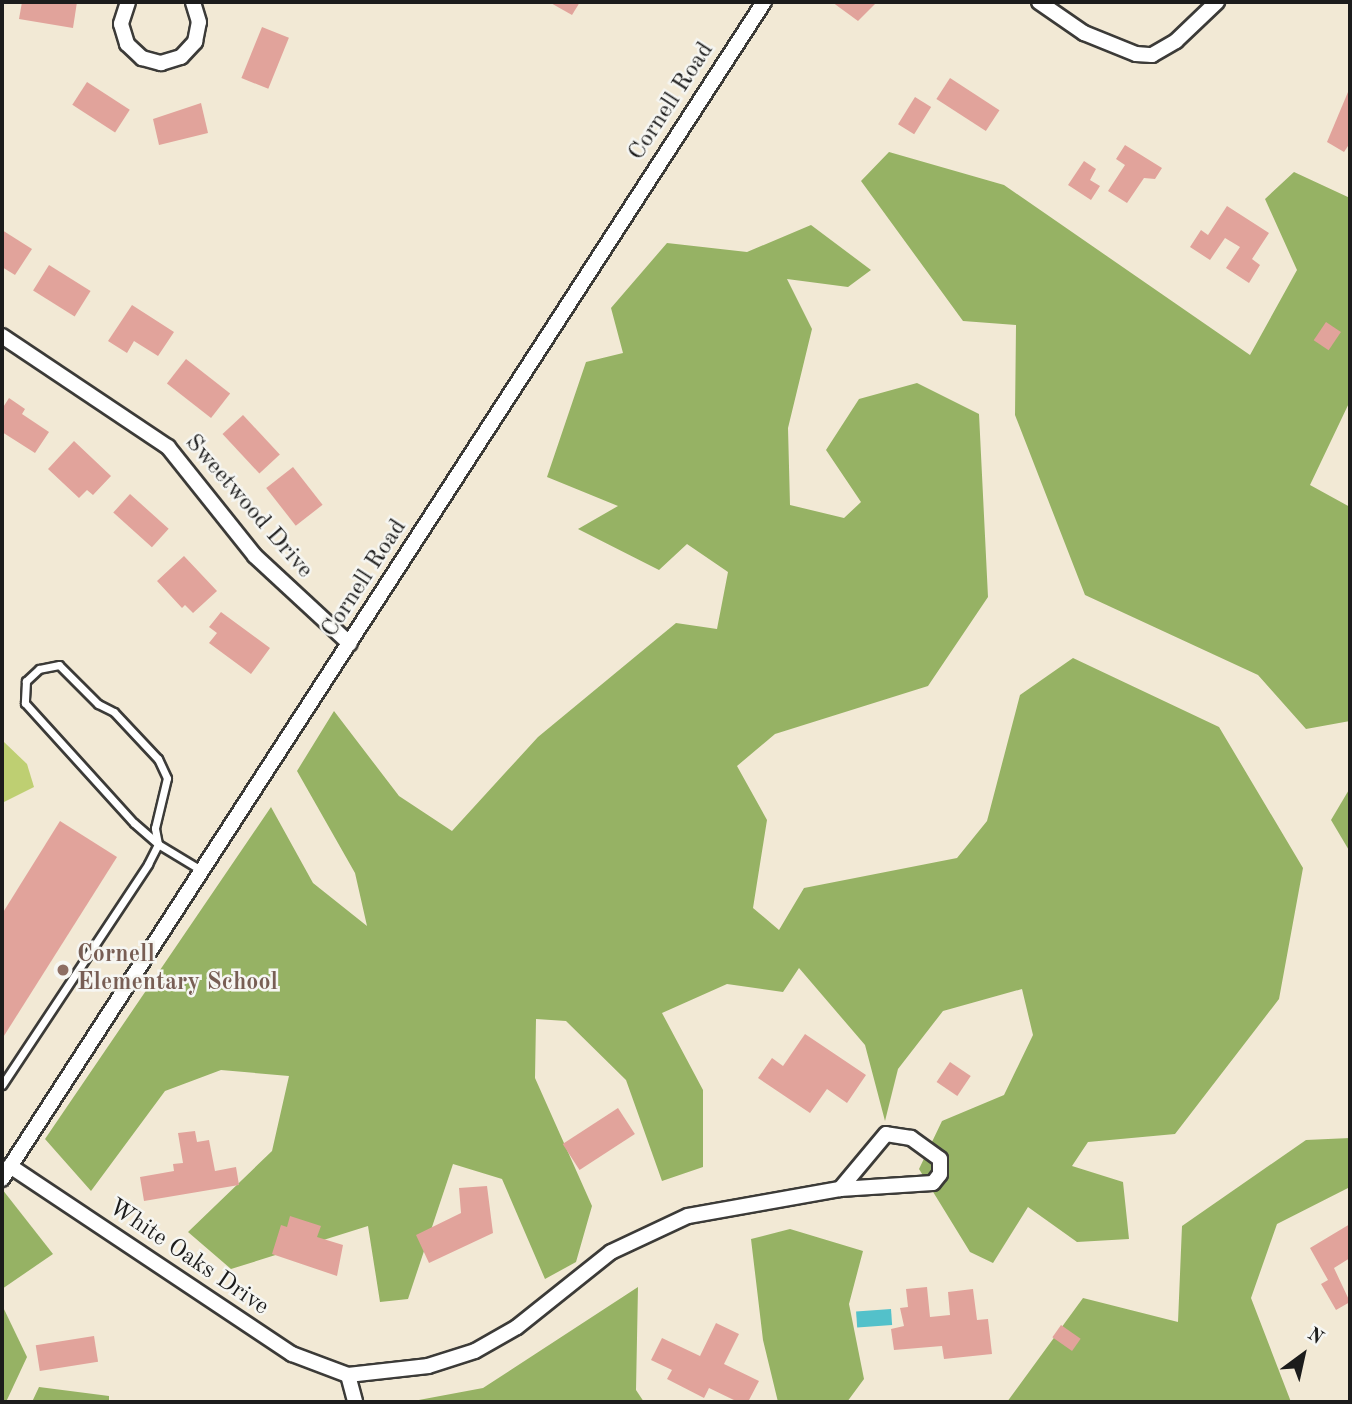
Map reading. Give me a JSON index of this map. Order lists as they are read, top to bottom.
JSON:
{
  "streets": {
    "street": ["Cornell Road", "Sweetwood Drive", "White Oaks Drive"]
  },
  "crossings": [
    ["Cornell Road", "Sweetwood Drive"],
    ["Cornell Road", "White Oaks Drive"]
  ],
  "places": ["Cornell Elementary School"],
  "north": "top right"
}
